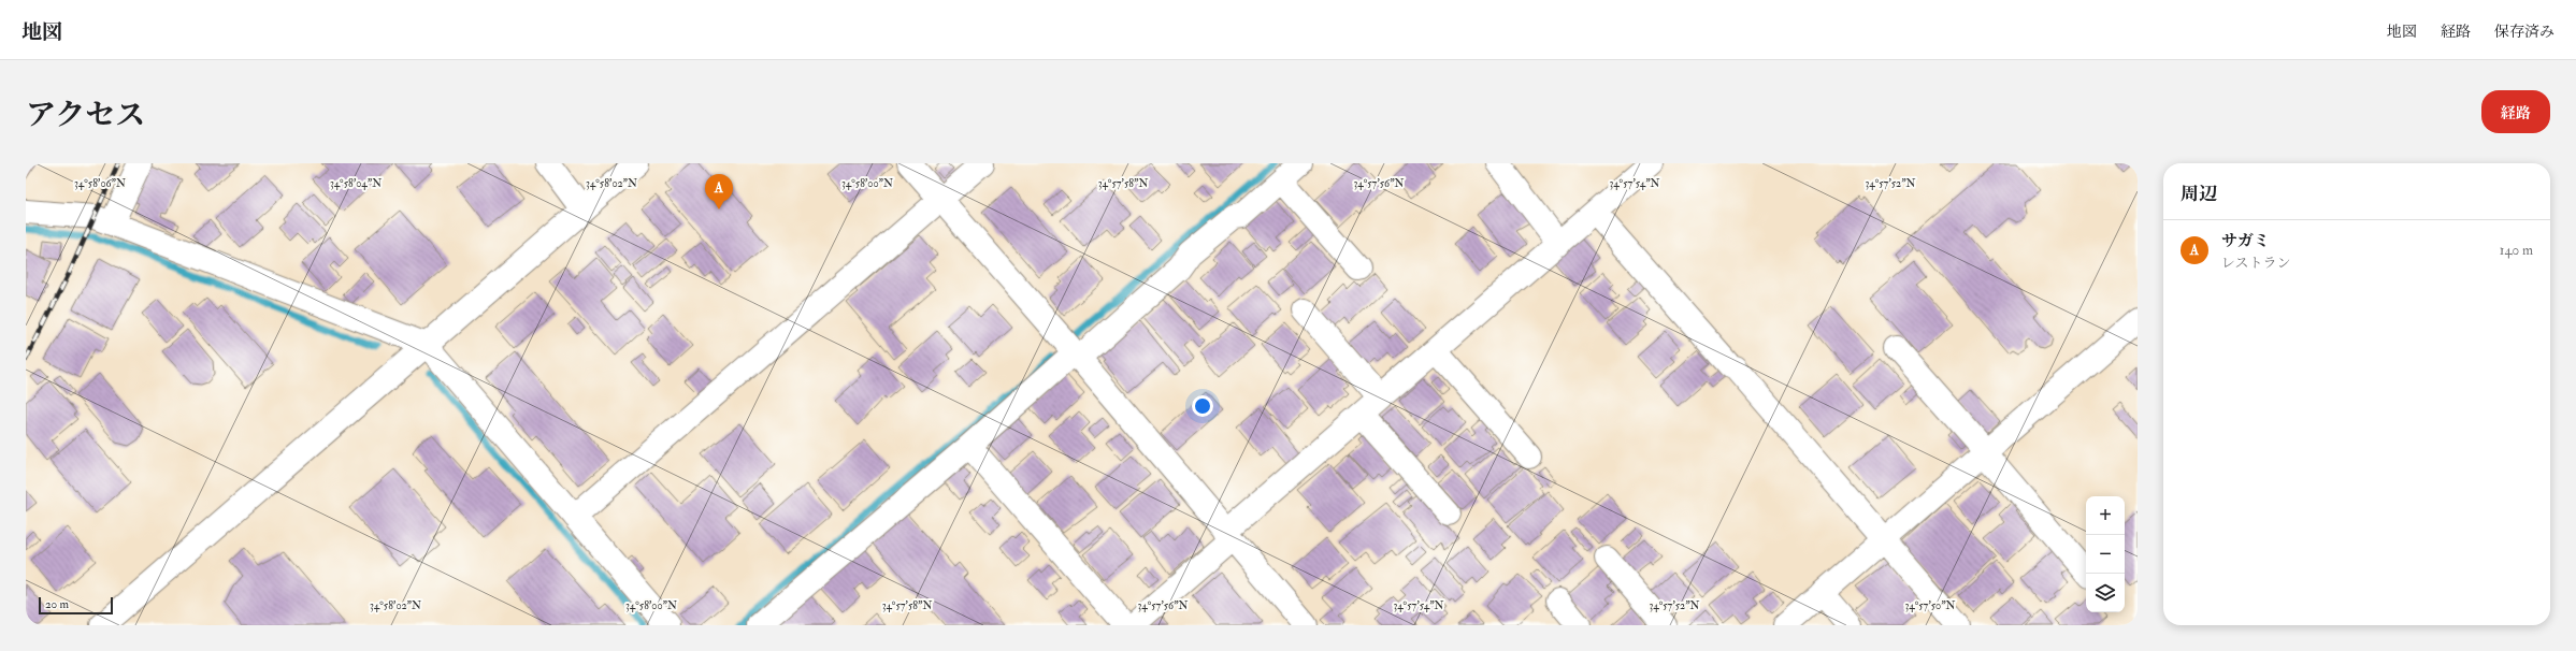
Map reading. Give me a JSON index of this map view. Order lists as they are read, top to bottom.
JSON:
{
  "scale_bar": "20 m",
  "page": {
    "header": "地図",
    "nav": ["地図", "経路", "保存済み"],
    "title": "アクセス",
    "buttons": "経路",
    "heading": "周辺",
    "pins": "A",
    "list": [
      {
        "mark": "A",
        "name": "サガミ",
        "note": "レストラン",
        "value": "140 m"
      }
    ],
    "map_buttons": ["+", "−"],
    "scale": "20 m"
  },
  "coordinates": [
    "34°58'06\"N",
    "34°58'04\"N",
    "34°58'02\"N",
    "34°58'00\"N",
    "34°57'58\"N",
    "34°57'56\"N",
    "34°57'54\"N",
    "34°57'52\"N",
    "34°57'50\"N"
  ]
}
